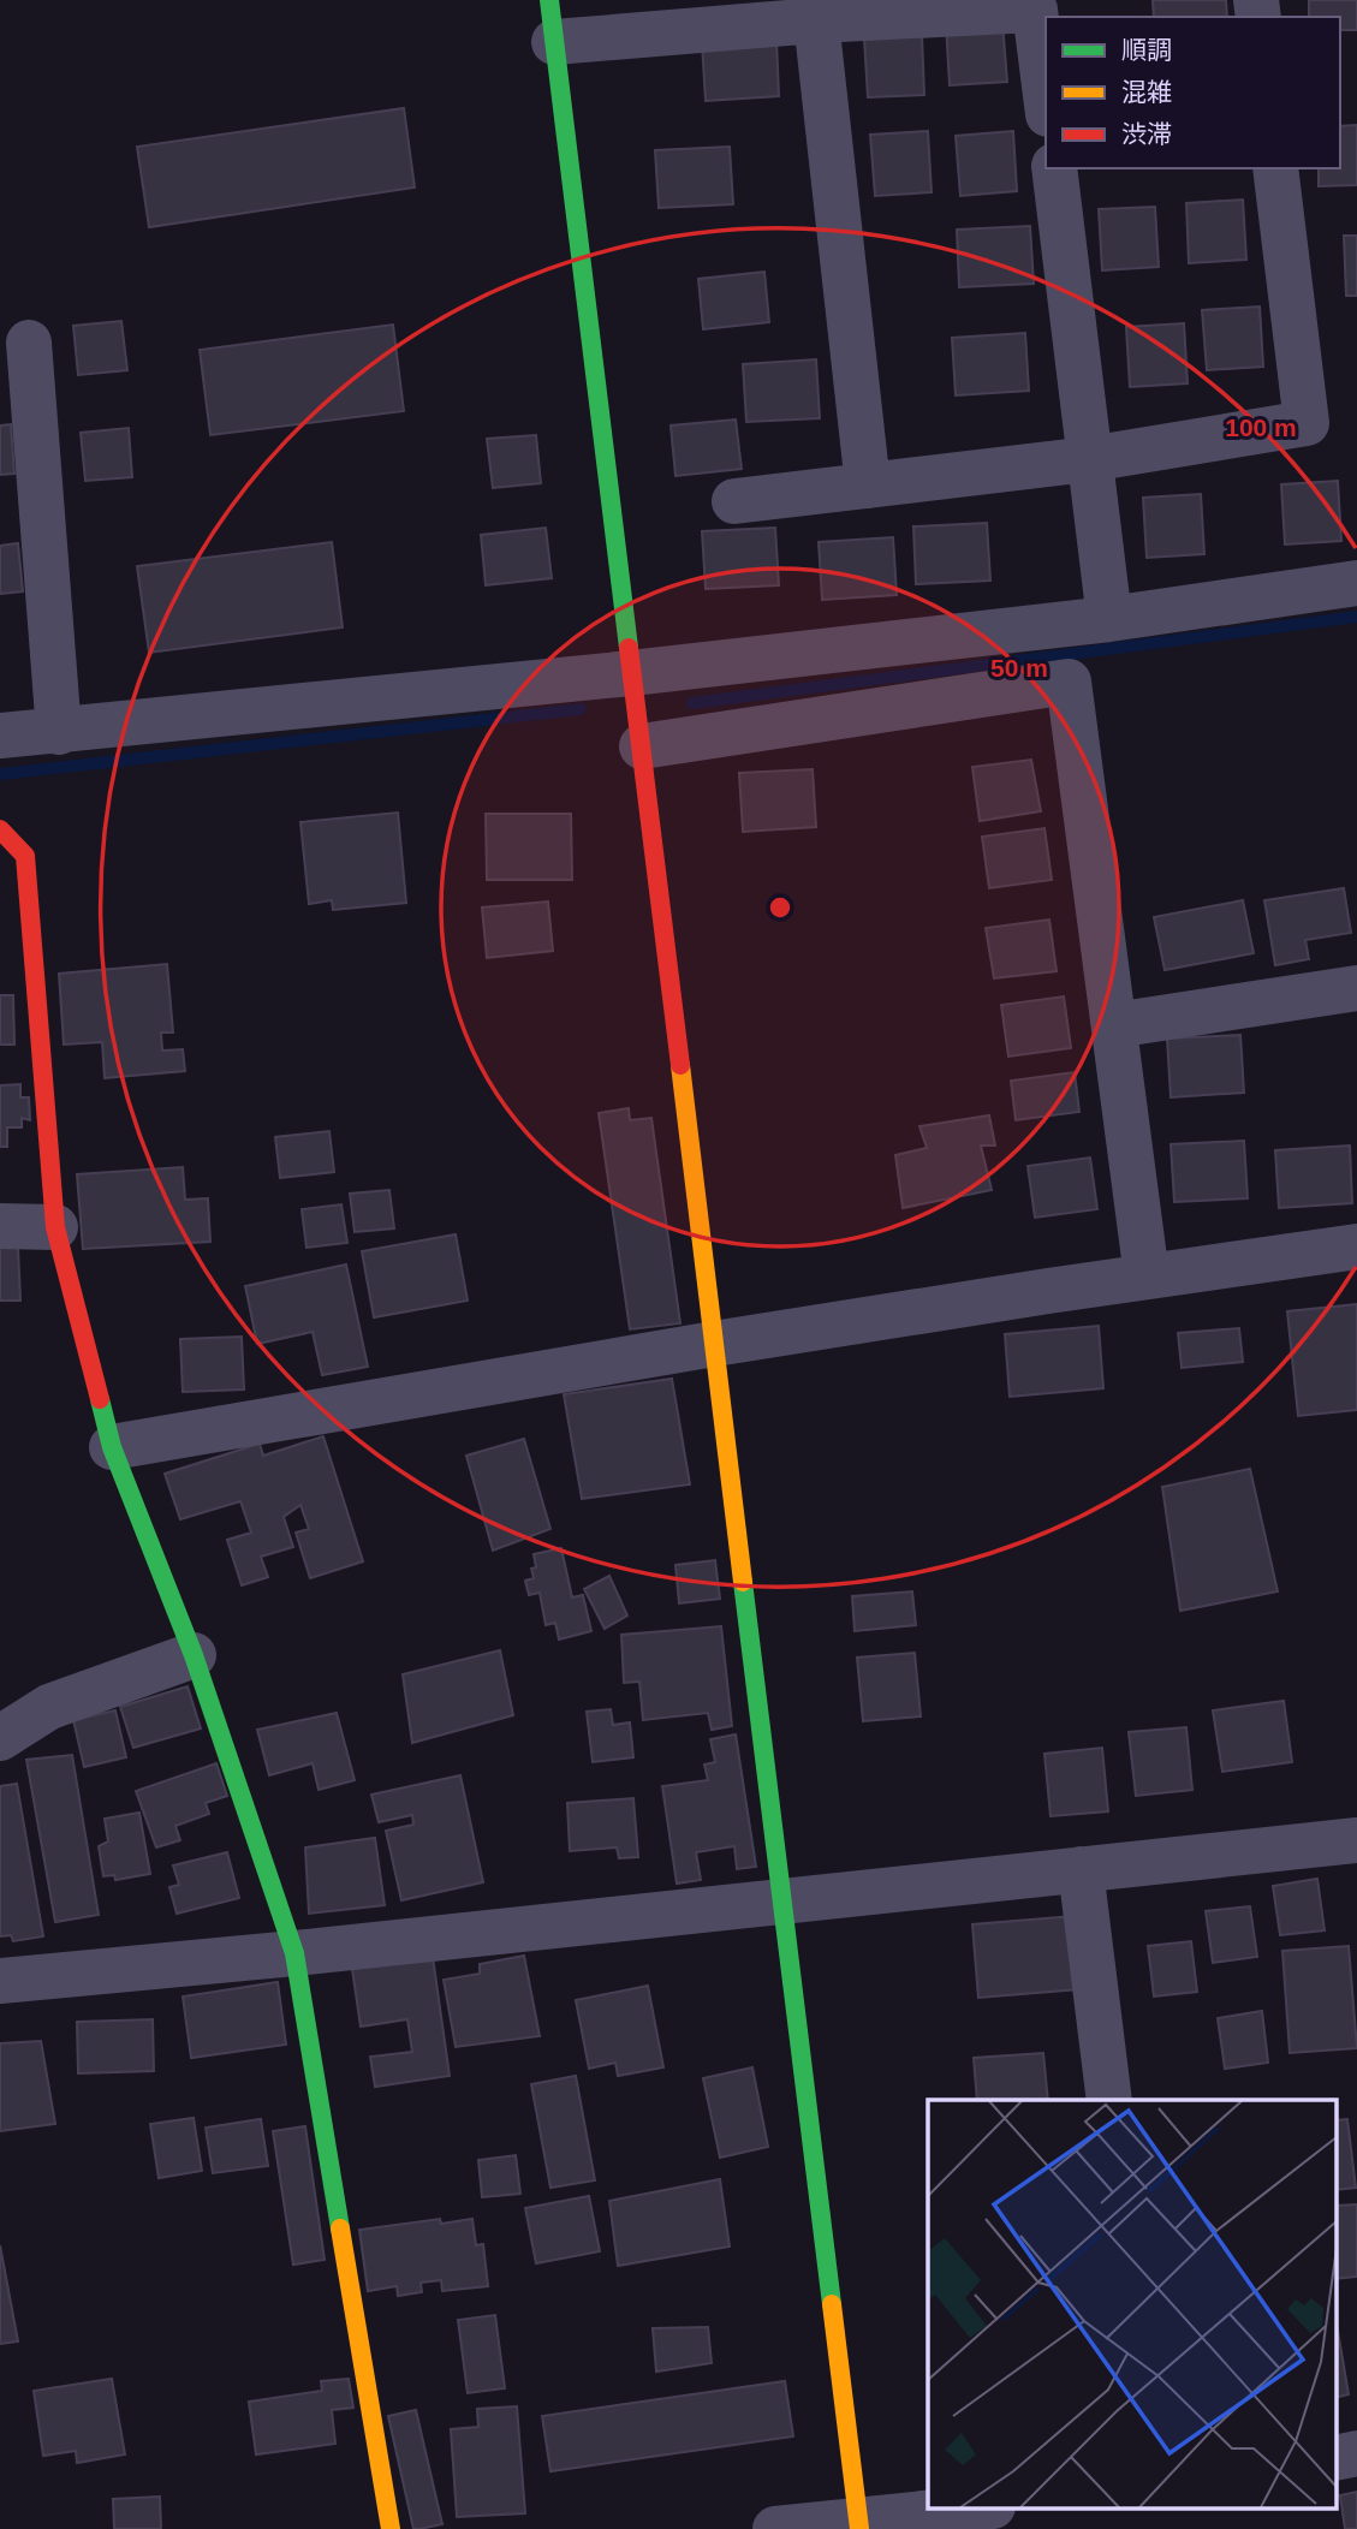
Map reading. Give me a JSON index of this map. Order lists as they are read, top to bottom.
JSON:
{
  "legend": ["順調", "混雑", "渋滞"],
  "rings": ["100 m", "50 m"]
}
